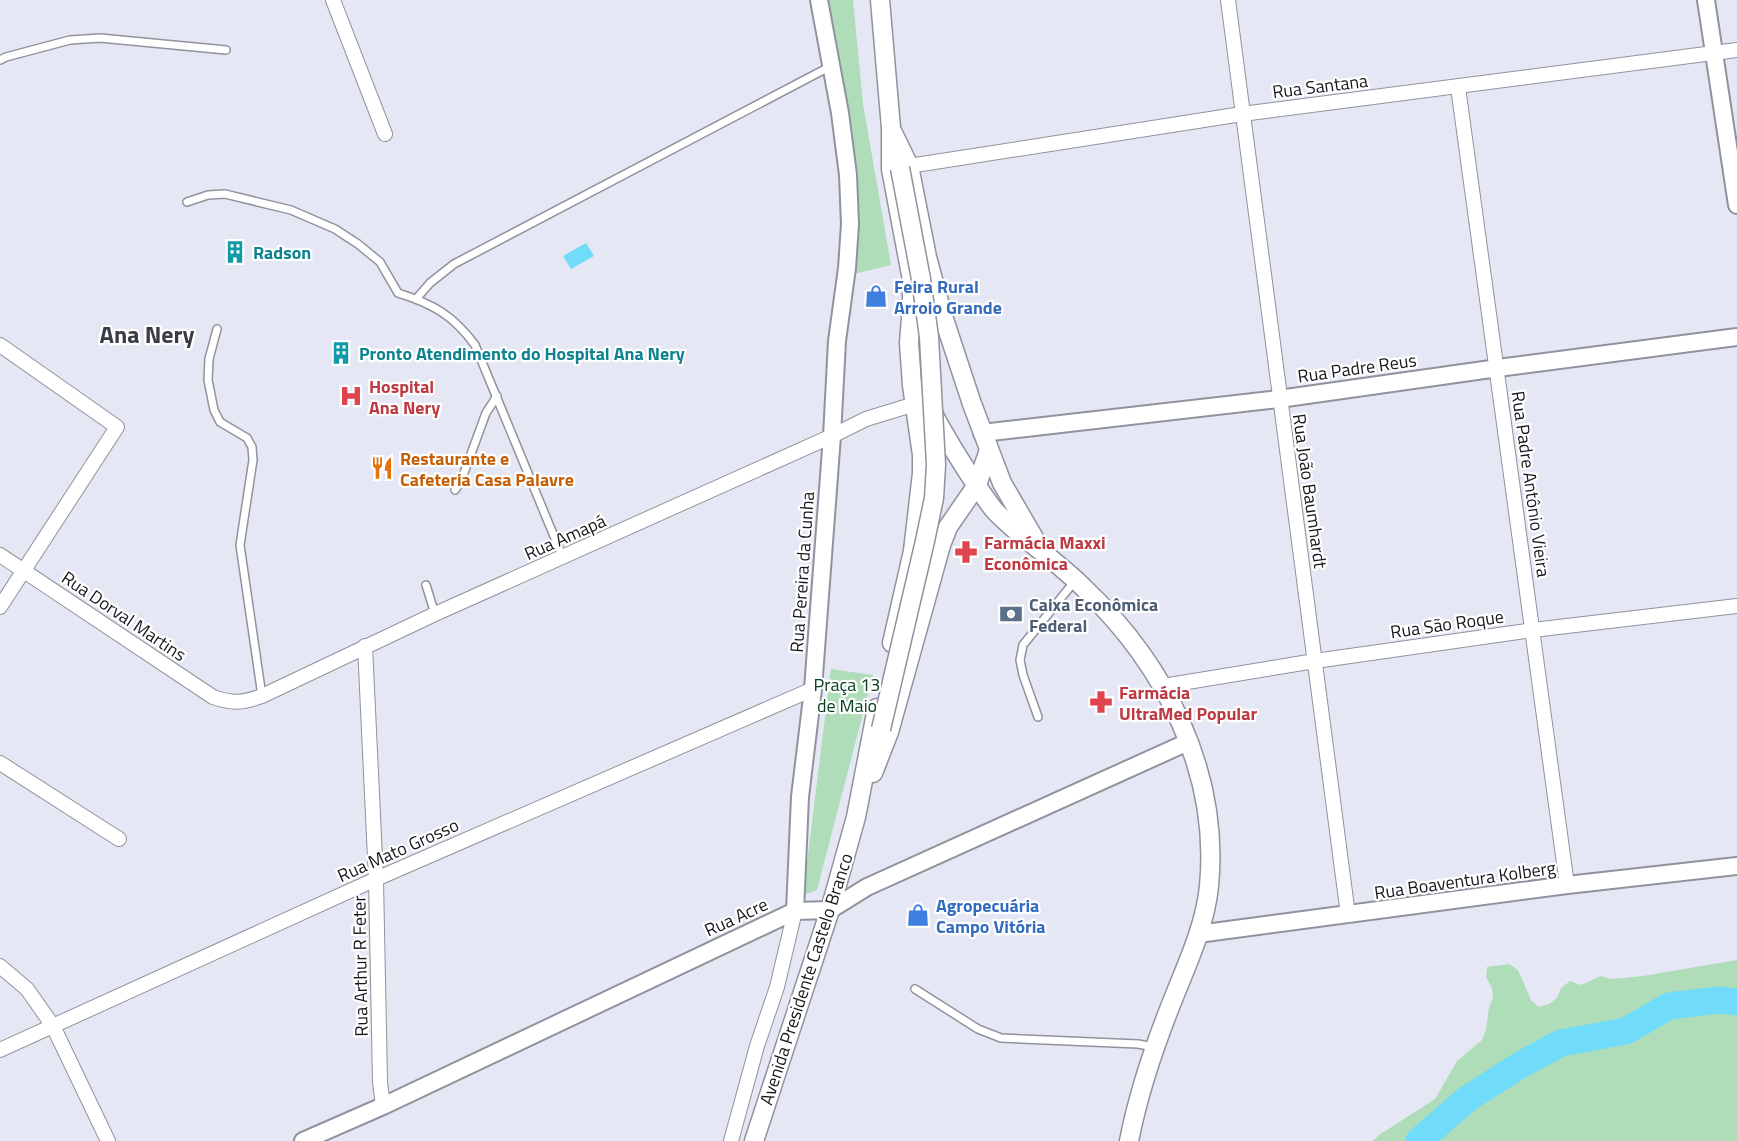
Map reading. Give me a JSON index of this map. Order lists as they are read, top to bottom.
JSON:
{
  "streets": {
    "main road": ["Avenida Presidente Castelo Branco"],
    "street": [
      "Rua Santana",
      "Rua Padre Reus",
      "Rua Padre Antônio Vieira",
      "Rua João Baumhardt",
      "Rua Amapá",
      "Rua Pereira da Cunha",
      "Rua Dorval Martins",
      "Rua São Roque",
      "Rua Mato Grosso",
      "Rua Boaventura Kolberg",
      "Rua Acre",
      "Rua Arthur R Feter"
    ]
  },
  "crossings": [
    ["Rua Santana", "Rua Padre Antônio Vieira"],
    ["Rua Santana", "Rua João Baumhardt"],
    ["Rua Padre Reus", "Rua Padre Antônio Vieira"],
    ["Rua Padre Reus", "Rua João Baumhardt"],
    ["Rua Padre Antônio Vieira", "Rua São Roque"],
    ["Rua Padre Antônio Vieira", "Rua Boaventura Kolberg"],
    ["Rua João Baumhardt", "Rua São Roque"],
    ["Rua João Baumhardt", "Rua Boaventura Kolberg"],
    ["Rua Amapá", "Rua Pereira da Cunha"],
    ["Rua Amapá", "Rua Dorval Martins"],
    ["Rua Amapá", "Rua Arthur R Feter"],
    ["Rua Amapá", "Avenida Presidente Castelo Branco"],
    ["Rua Pereira da Cunha", "Rua Mato Grosso"],
    ["Rua Pereira da Cunha", "Rua Acre"],
    ["Rua Mato Grosso", "Rua Arthur R Feter"],
    ["Rua Acre", "Rua Arthur R Feter"],
    ["Rua Acre", "Avenida Presidente Castelo Branco"]
  ],
  "districts": ["Ana Nery"],
  "parks": ["Praça 13 de Maio"],
  "places": {
    "building": ["Radson", "Pronto Atendimento do Hospital Ana Nery"],
    "shop": ["Feira Rural Arroio Grande", "Agropecuária Campo Vitória"],
    "hospital": ["Hospital Ana Nery"],
    "restaurant": ["Restaurante e Cafeteria Casa Palavre"],
    "pharmacy": ["Farmácia Maxxi Econômica", "Farmácia UltraMed Popular"],
    "bank": ["Caixa Econômica Federal"]
  }
}
